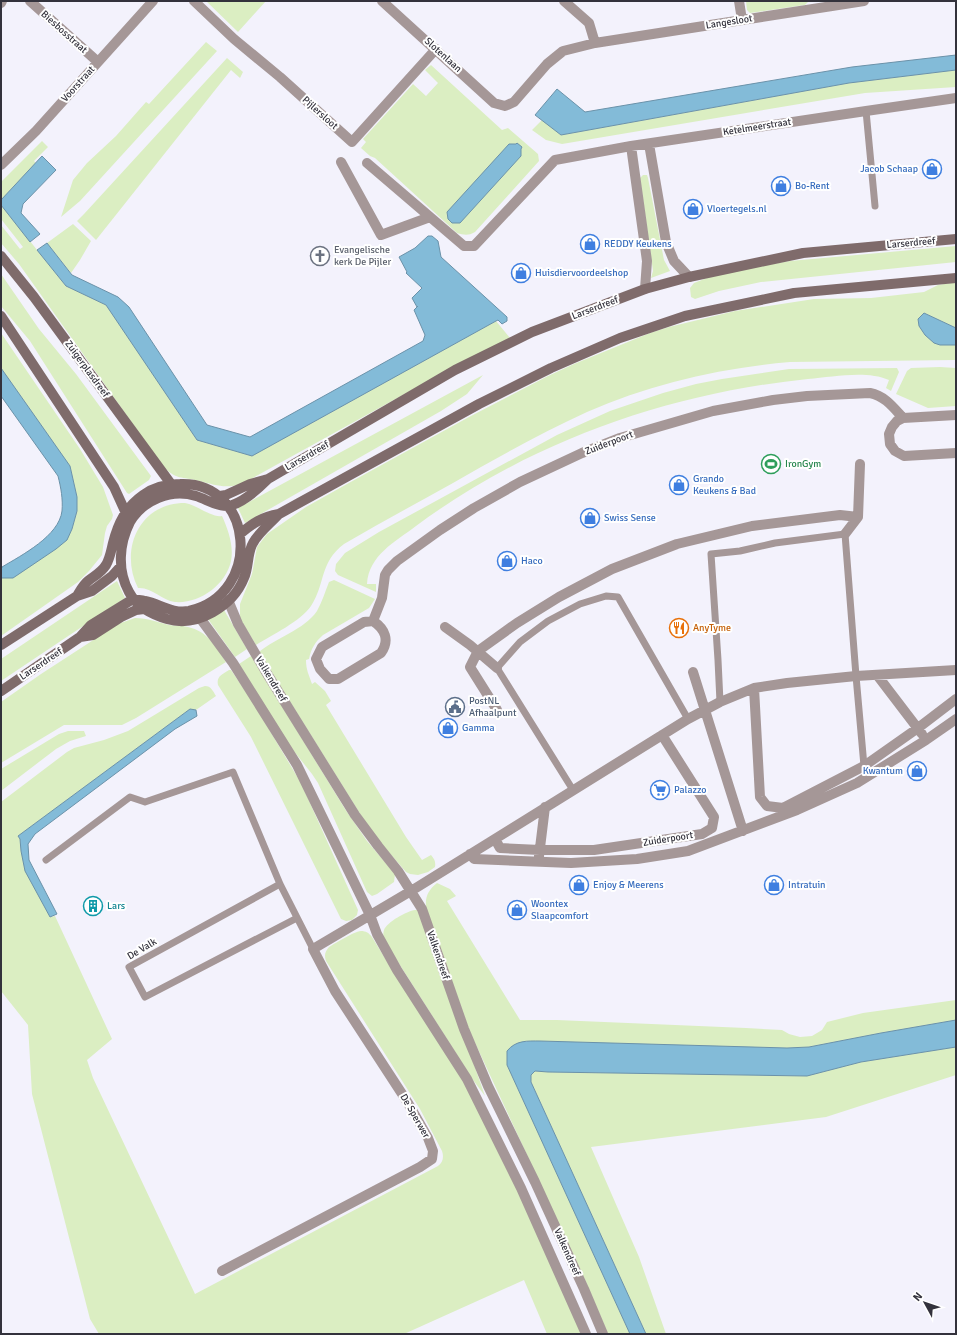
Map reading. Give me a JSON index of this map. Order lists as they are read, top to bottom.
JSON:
{
  "streets": {
    "main road": ["Larserdreef", "Zuigerplasdreef"],
    "street": [
      "Langesloot",
      "Biesbosstraat",
      "Slotenlaan",
      "Voorstraat",
      "Pijlersloot",
      "Ketelmeerstraat",
      "Zuiderpoort",
      "Valkendreef",
      "De Sperwer"
    ],
    "lane": ["De Valk"]
  },
  "crossings": [
    ["Langesloot", "Slotenlaan"],
    ["Biesbosstraat", "Voorstraat"],
    ["Slotenlaan", "Pijlersloot"],
    ["Larserdreef", "Valkendreef"]
  ],
  "places": {
    "shop": [
      "Jacob Schaap",
      "Bo-Rent",
      "Vloertegels.nl",
      "REDDY Keukens",
      "Huisdiervoordeelshop",
      "Grando Keukens & Bad",
      "Swiss Sense",
      "Haco",
      "Gamma",
      "Kwantum",
      "Enjoy & Meerens",
      "Intratuin",
      "Woontex Slaapcomfort"
    ],
    "church": ["Evangelische kerk De Pijler"],
    "sports": ["IronGym"],
    "restaurant": ["AnyTyme"],
    "public building": ["PostNL Afhaalpunt"],
    "supermarket": ["Palazzo"],
    "building": ["Lars"]
  },
  "north": "top left"
}
